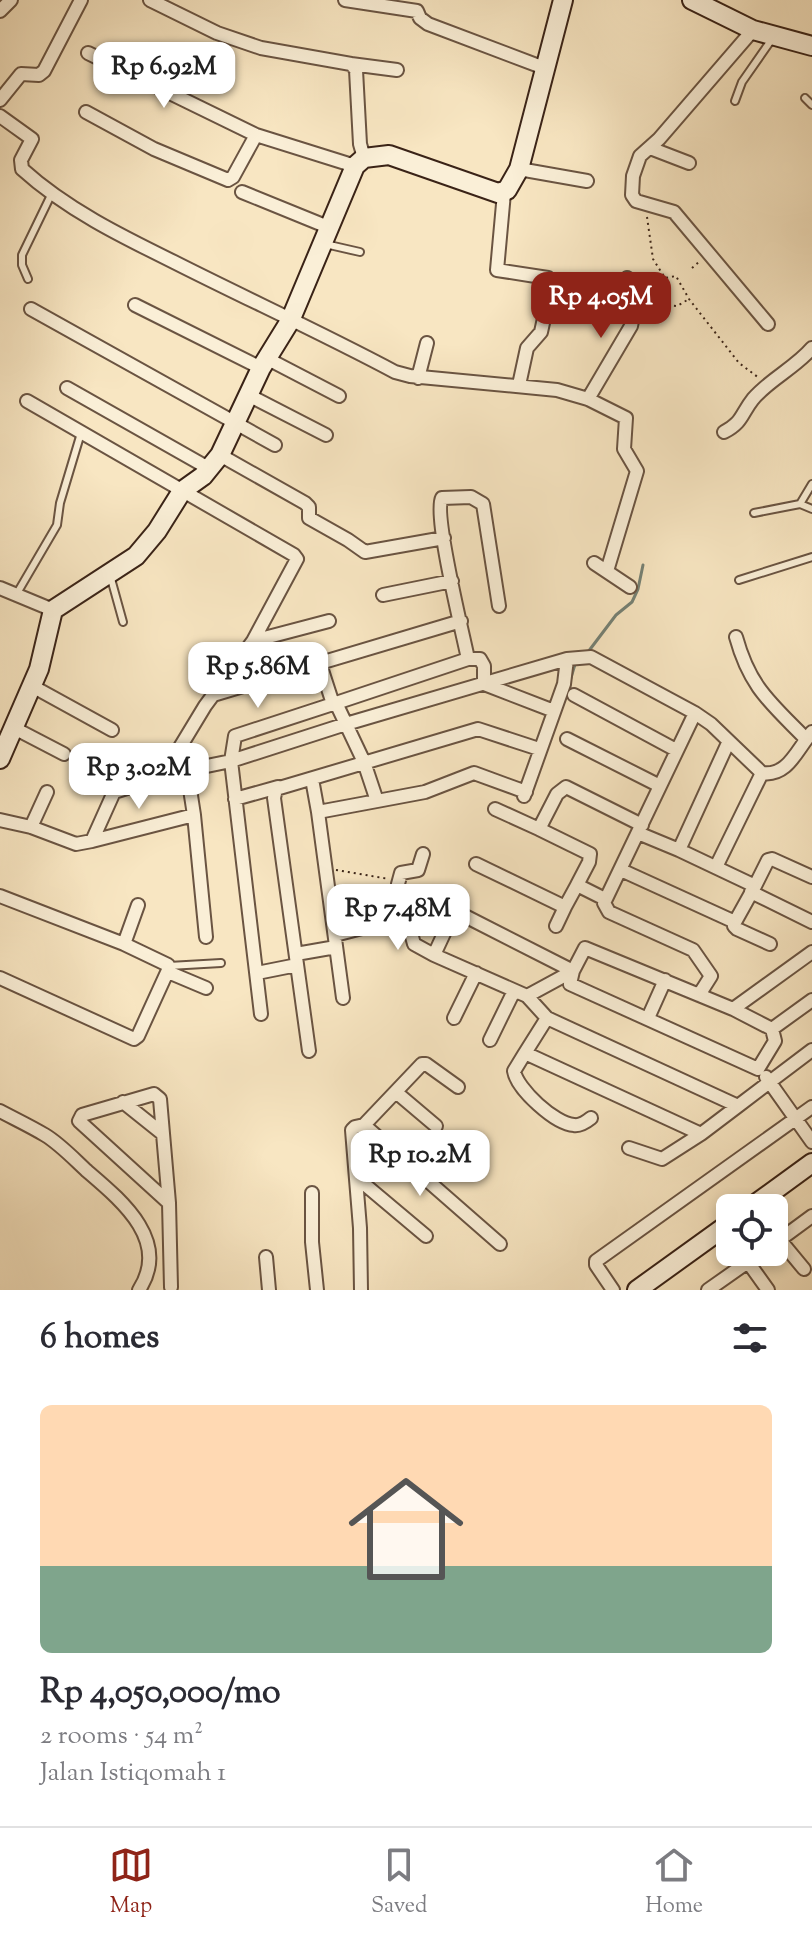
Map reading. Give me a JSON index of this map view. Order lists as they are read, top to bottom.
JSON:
{
  "page": {
    "price": [
      "Rp 6.92M",
      "Rp 4.05M",
      "Rp 5.86M",
      "Rp 3.02M",
      "Rp 7.48M",
      "Rp 10.2M"
    ],
    "heading": "6 homes",
    "list": [
      {
        "name": "Rp 4,050,000/mo",
        "note": "2 rooms · 54 m² · Jalan Istiqomah 1"
      }
    ],
    "tabs": ["Map", "Saved", "Home"]
  }
}
